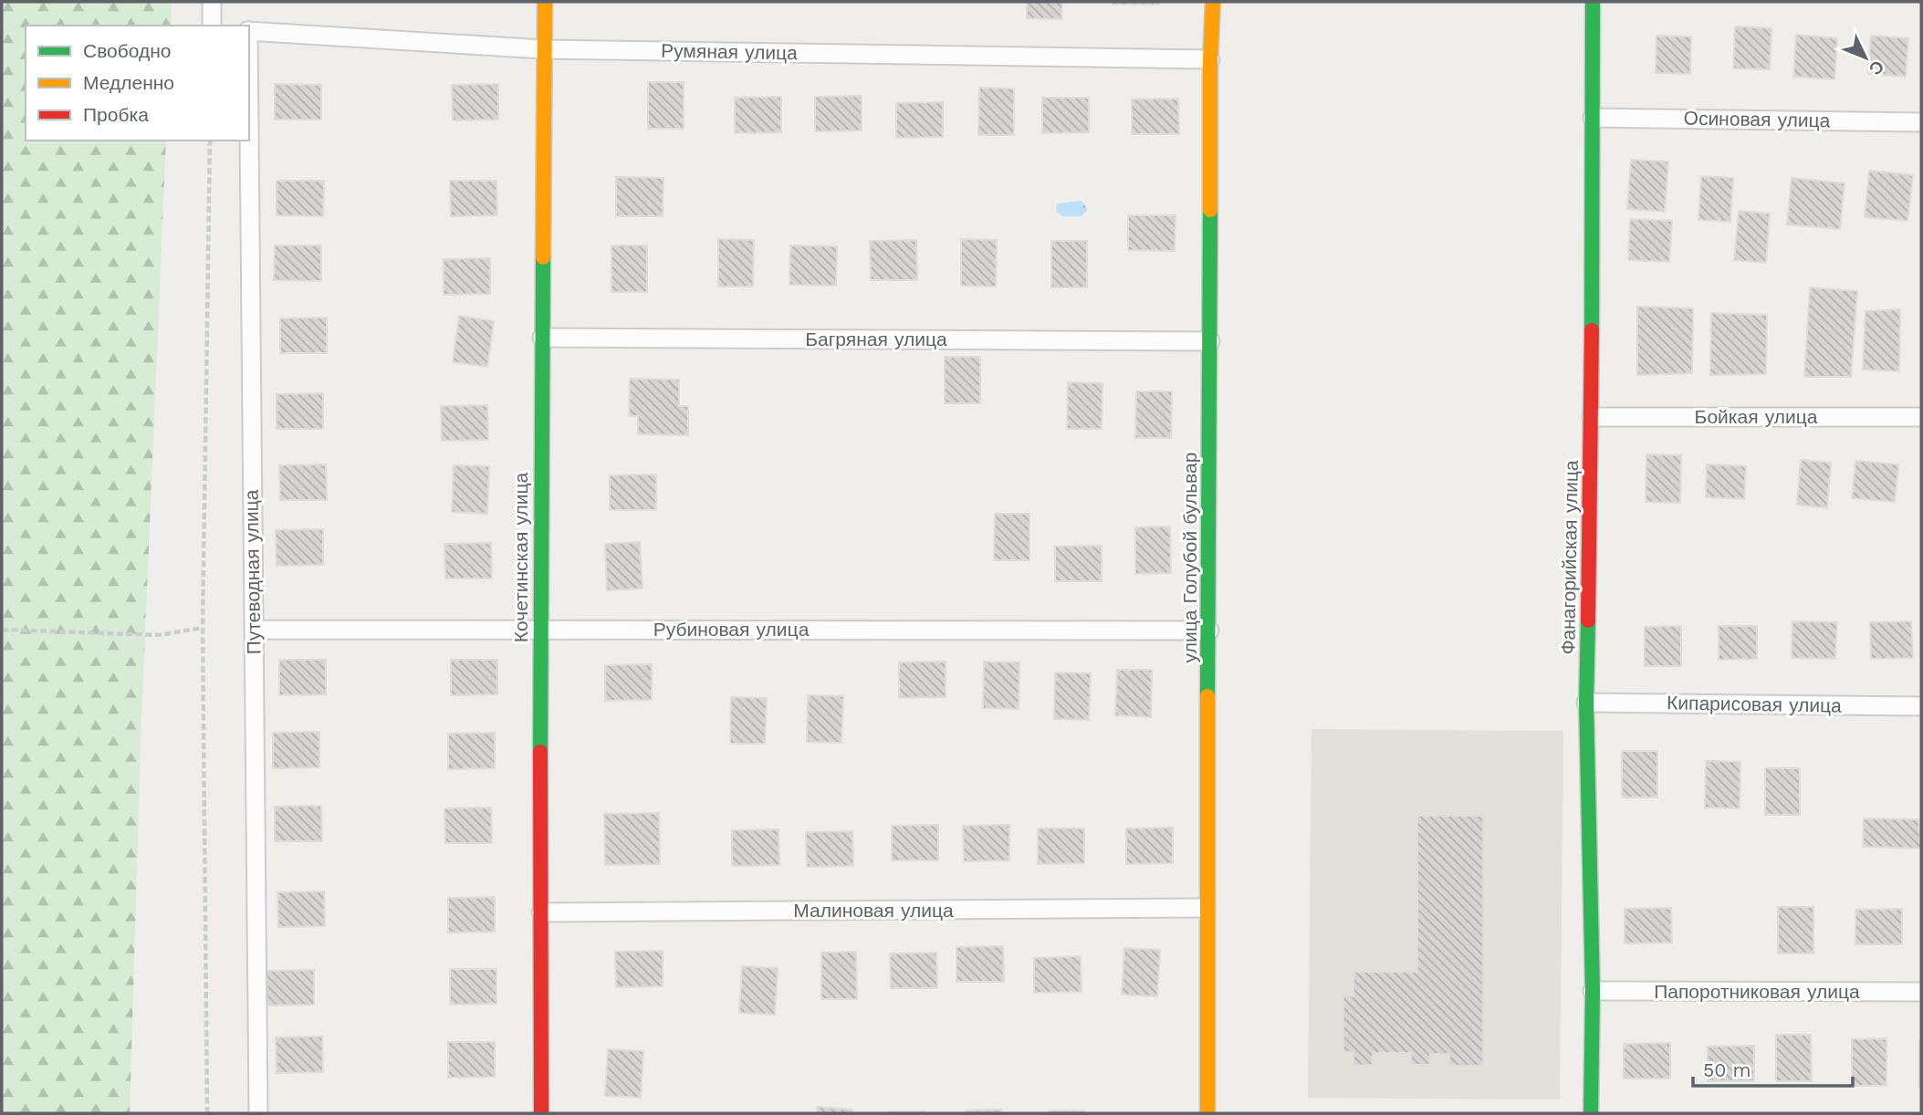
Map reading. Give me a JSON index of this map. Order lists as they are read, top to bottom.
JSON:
{
  "streets": {
    "street": [
      "Румяная улица",
      "Осиновая улица",
      "Багряная улица",
      "Бойкая улица",
      "Кочетинская улица",
      "улица Голубой бульвар",
      "Фанагорийская улица",
      "Путеводная улица",
      "Рубиновая улица",
      "Кипарисовая улица",
      "Малиновая улица",
      "Папоротниковая улица"
    ]
  },
  "crossings": [
    ["Румяная улица", "Кочетинская улица"],
    ["Румяная улица", "улица Голубой бульвар"],
    ["Осиновая улица", "Фанагорийская улица"],
    ["Багряная улица", "Кочетинская улица"],
    ["Багряная улица", "улица Голубой бульвар"],
    ["Бойкая улица", "Фанагорийская улица"],
    ["Кочетинская улица", "Рубиновая улица"],
    ["Кочетинская улица", "Малиновая улица"],
    ["улица Голубой бульвар", "Рубиновая улица"],
    ["улица Голубой бульвар", "Малиновая улица"],
    ["Фанагорийская улица", "Кипарисовая улица"],
    ["Фанагорийская улица", "Папоротниковая улица"],
    ["Путеводная улица", "Рубиновая улица"]
  ],
  "legend": ["Свободно", "Медленно", "Пробка"],
  "scale_bar": "50 m",
  "north": "bottom right"
}
